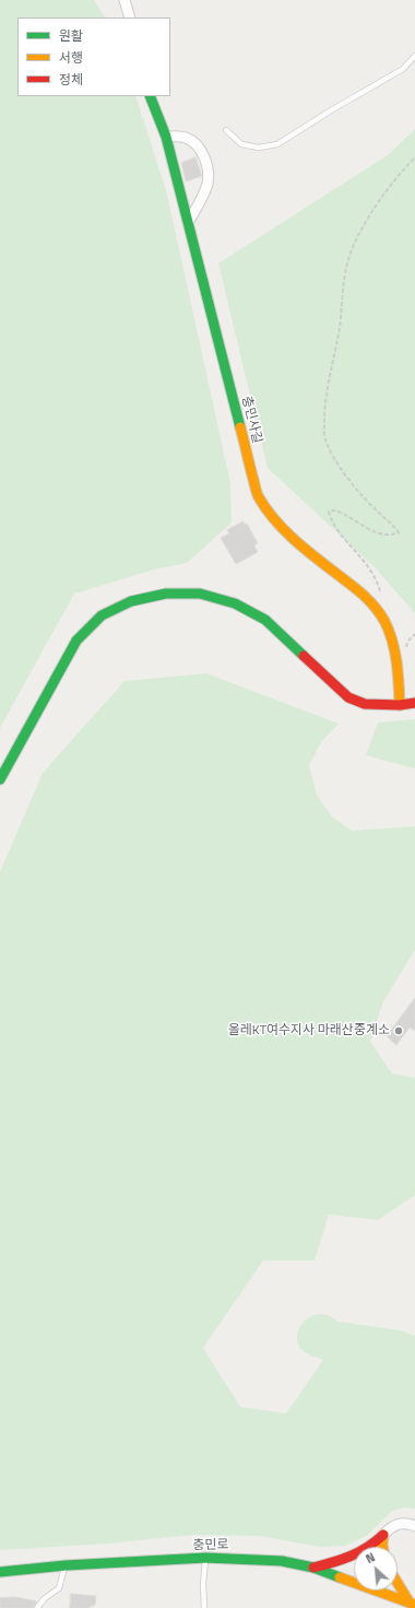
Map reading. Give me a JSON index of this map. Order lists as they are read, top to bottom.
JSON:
{
  "streets": {
    "street": ["충민사길", "충민로"]
  },
  "places": ["올레KT여수지사 마래산중계소"],
  "legend": ["원활", "서행", "정체"],
  "north": "top left"
}
